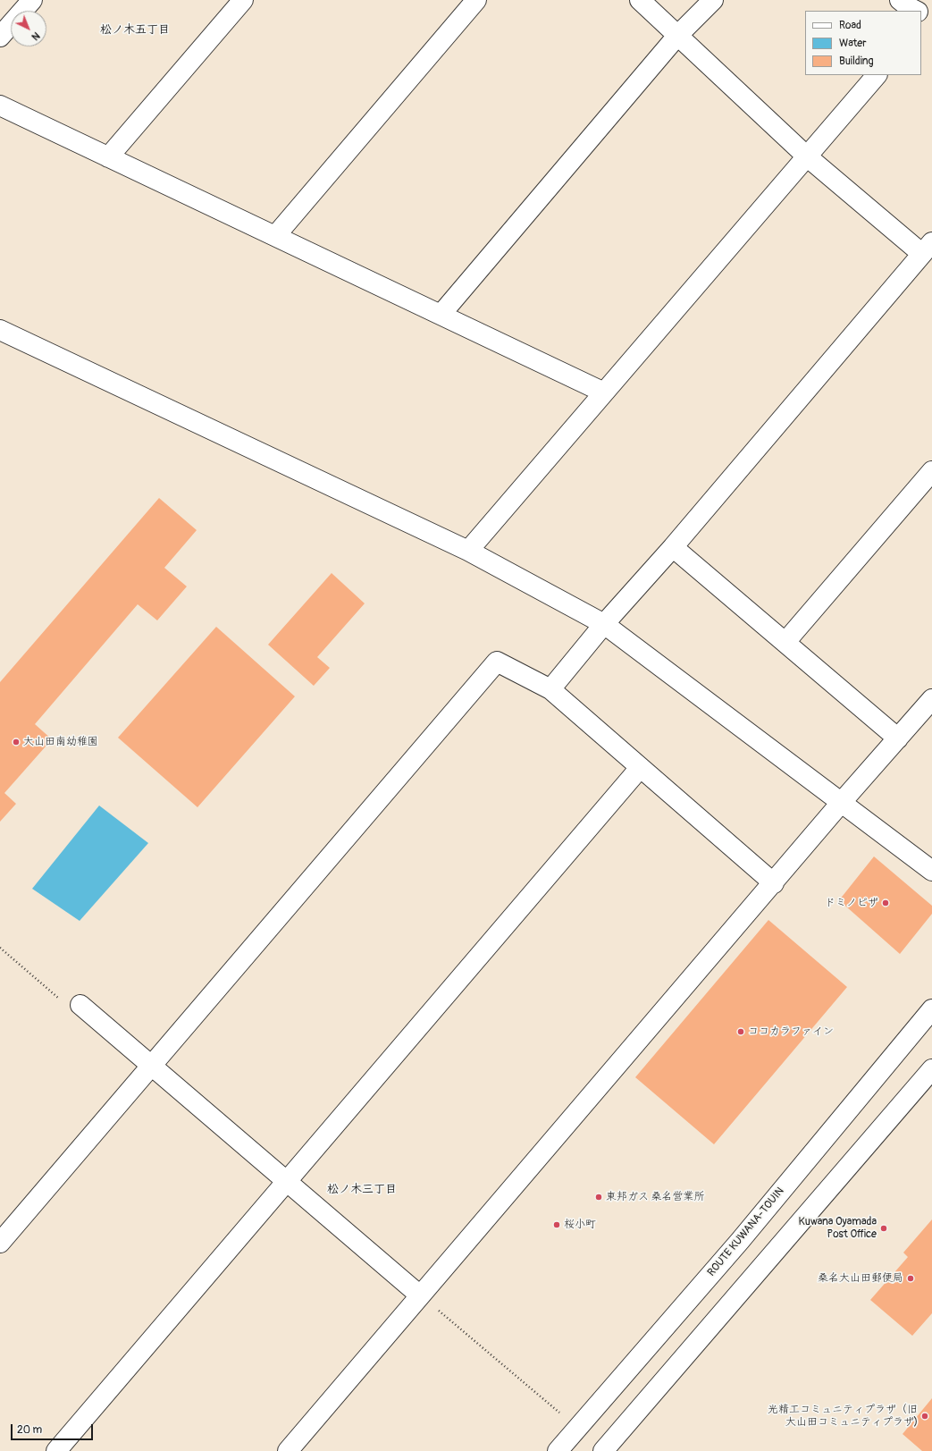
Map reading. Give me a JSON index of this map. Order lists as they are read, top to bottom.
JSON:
{
  "streets": {
    "street": ["ROUTE KUWANA-TOUIN"]
  },
  "districts": ["松ノ木五丁目", "松ノ木三丁目"],
  "places": [
    "大山田南幼稚園",
    "ドミノピザ",
    "ココカラファイン",
    "東邦ガス 桑名営業所",
    "桜小町",
    "Kuwana Oyamada Post Office",
    "桑名大山田郵便局",
    "光精工コミュニティプラザ（旧 大山田コミュニティプラザ)"
  ],
  "legend": ["Road", "Water", "Building"],
  "scale_bar": "20 m",
  "north": "bottom right"
}
